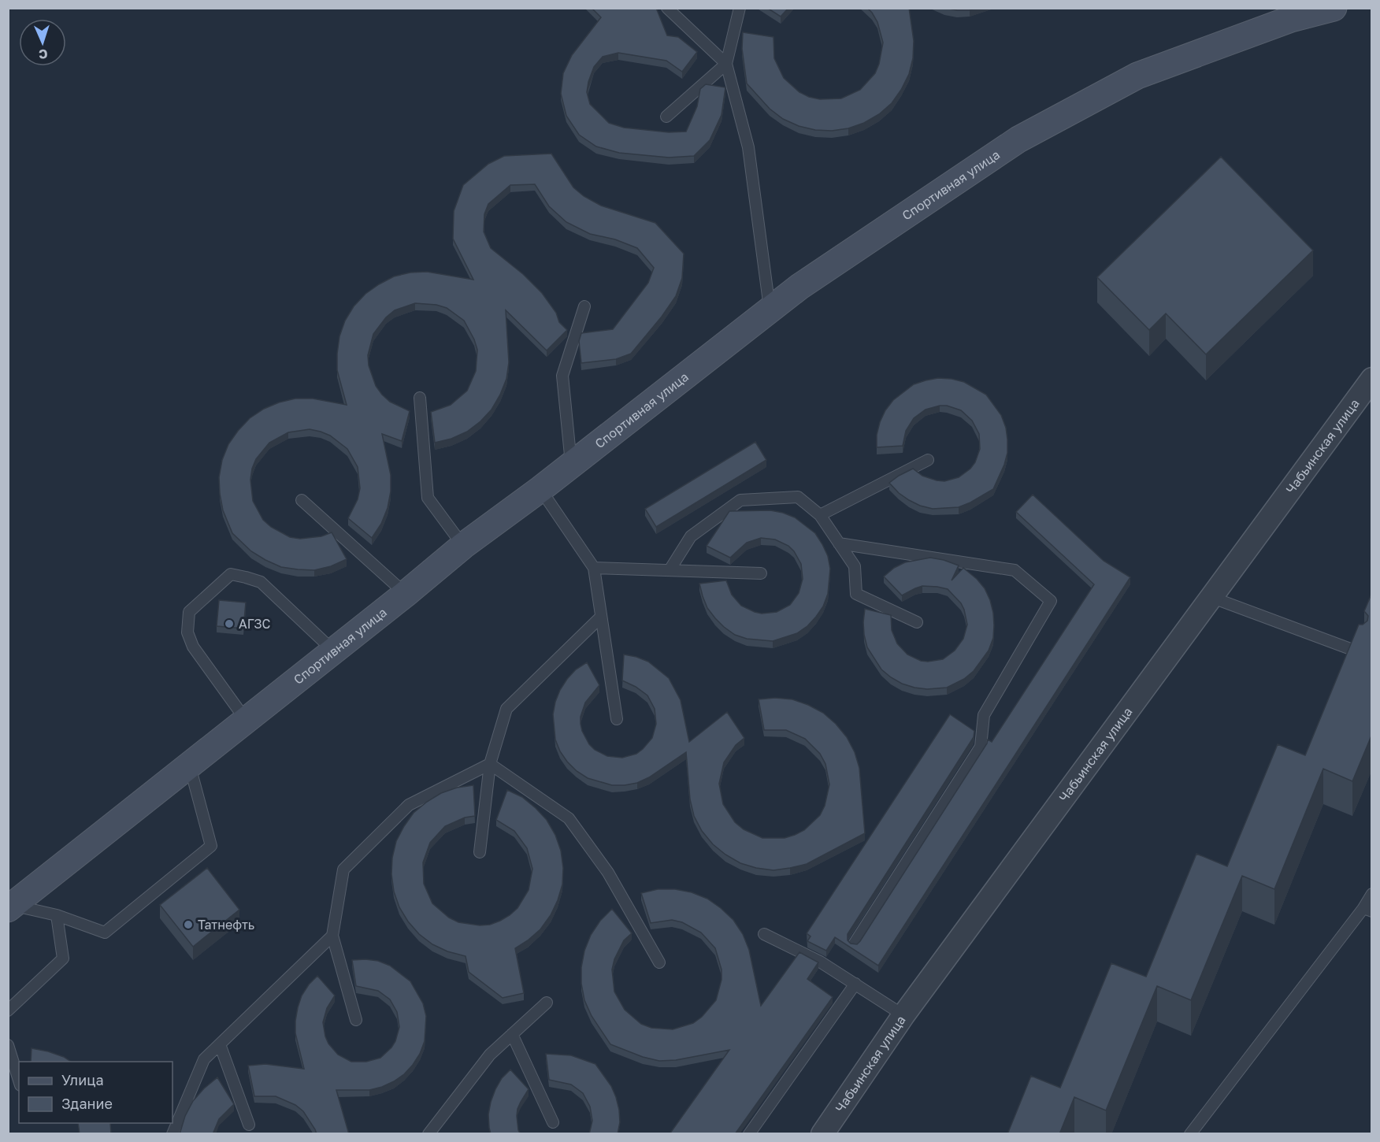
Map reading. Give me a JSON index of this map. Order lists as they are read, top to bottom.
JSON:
{
  "streets": {
    "street": ["Спортивная улица", "Чабьинская улица"]
  },
  "places": ["АГЗС", "Татнефть"],
  "legend": ["Улица", "Здание"],
  "north": "bottom"
}
